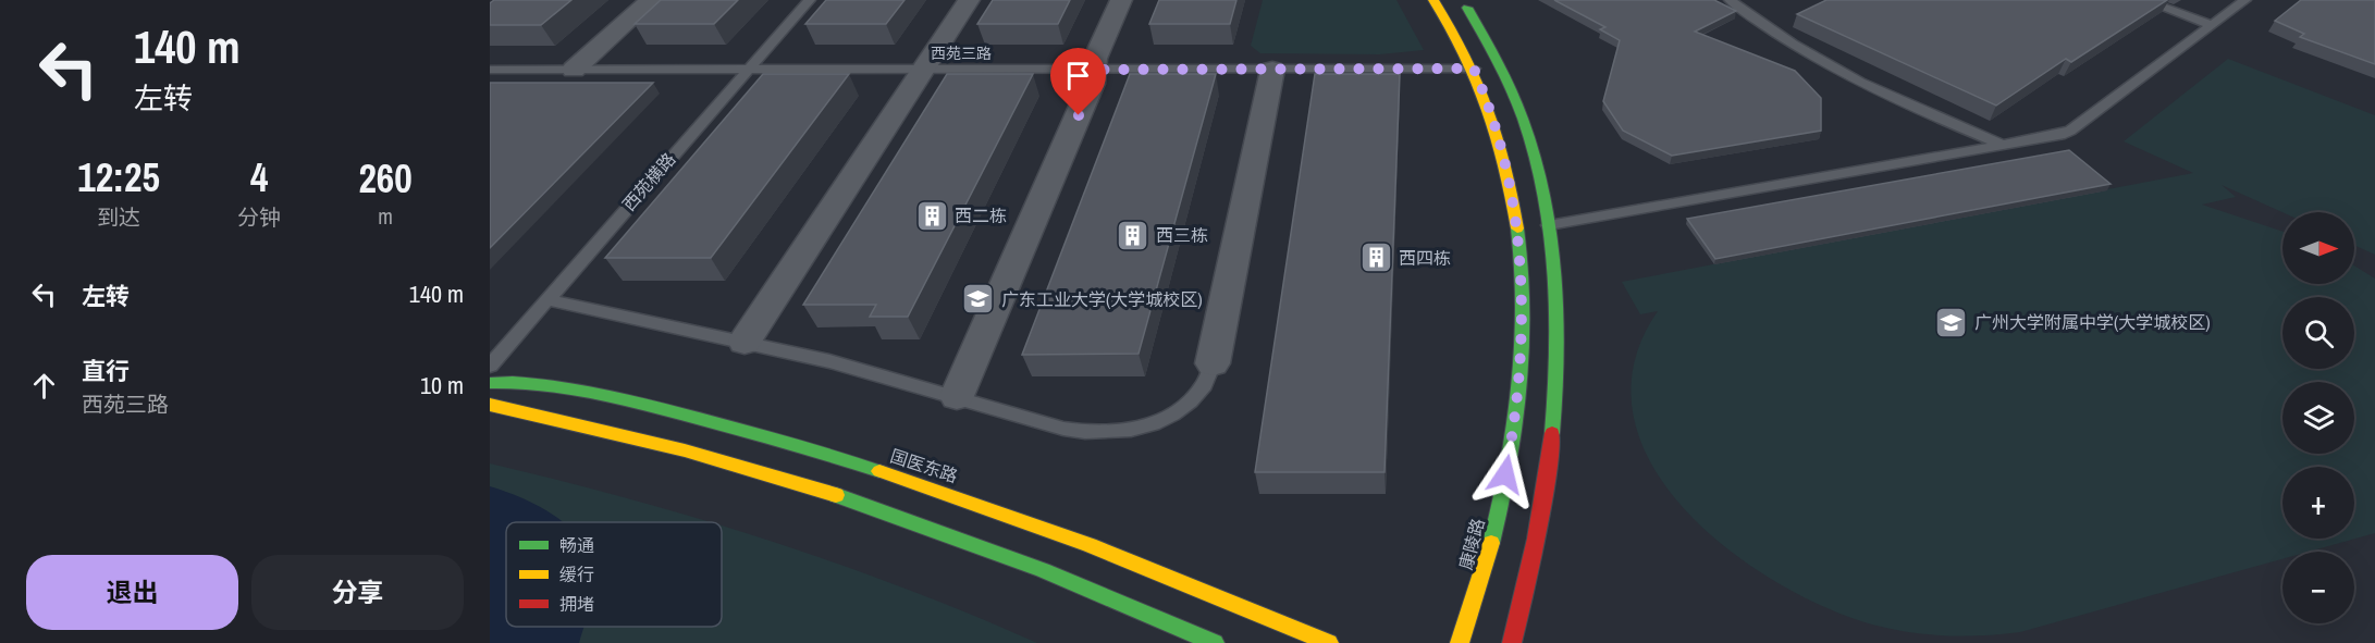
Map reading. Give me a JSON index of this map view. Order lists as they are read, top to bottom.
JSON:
{
  "streets": {
    "street": ["国医东路", "康陵路"],
    "lane": ["西苑三路", "西苑横路"]
  },
  "crossings": [
    ["西苑三路", "西苑横路"],
    ["西苑三路", "康陵路"]
  ],
  "places": {
    "building": ["西二栋", "西三栋", "西四栋"],
    "school or university": ["广东工业大学(大学城校区)", "广州大学附属中学(大学城校区)"]
  },
  "legend": ["畅通", "缓行", "拥堵"],
  "north": "right",
  "page": {
    "turn": ["140 m", "左转"],
    "eta": [
      "12:25",
      "到达",
      "4",
      "分钟",
      "260",
      "m"
    ],
    "map_buttons": ["+", "−"],
    "list": [
      {
        "name": "左转",
        "value": "140 m"
      },
      {
        "name": "直行",
        "note": "西苑三路",
        "value": "10 m"
      }
    ],
    "buttons": ["退出", "分享"]
  }
}
